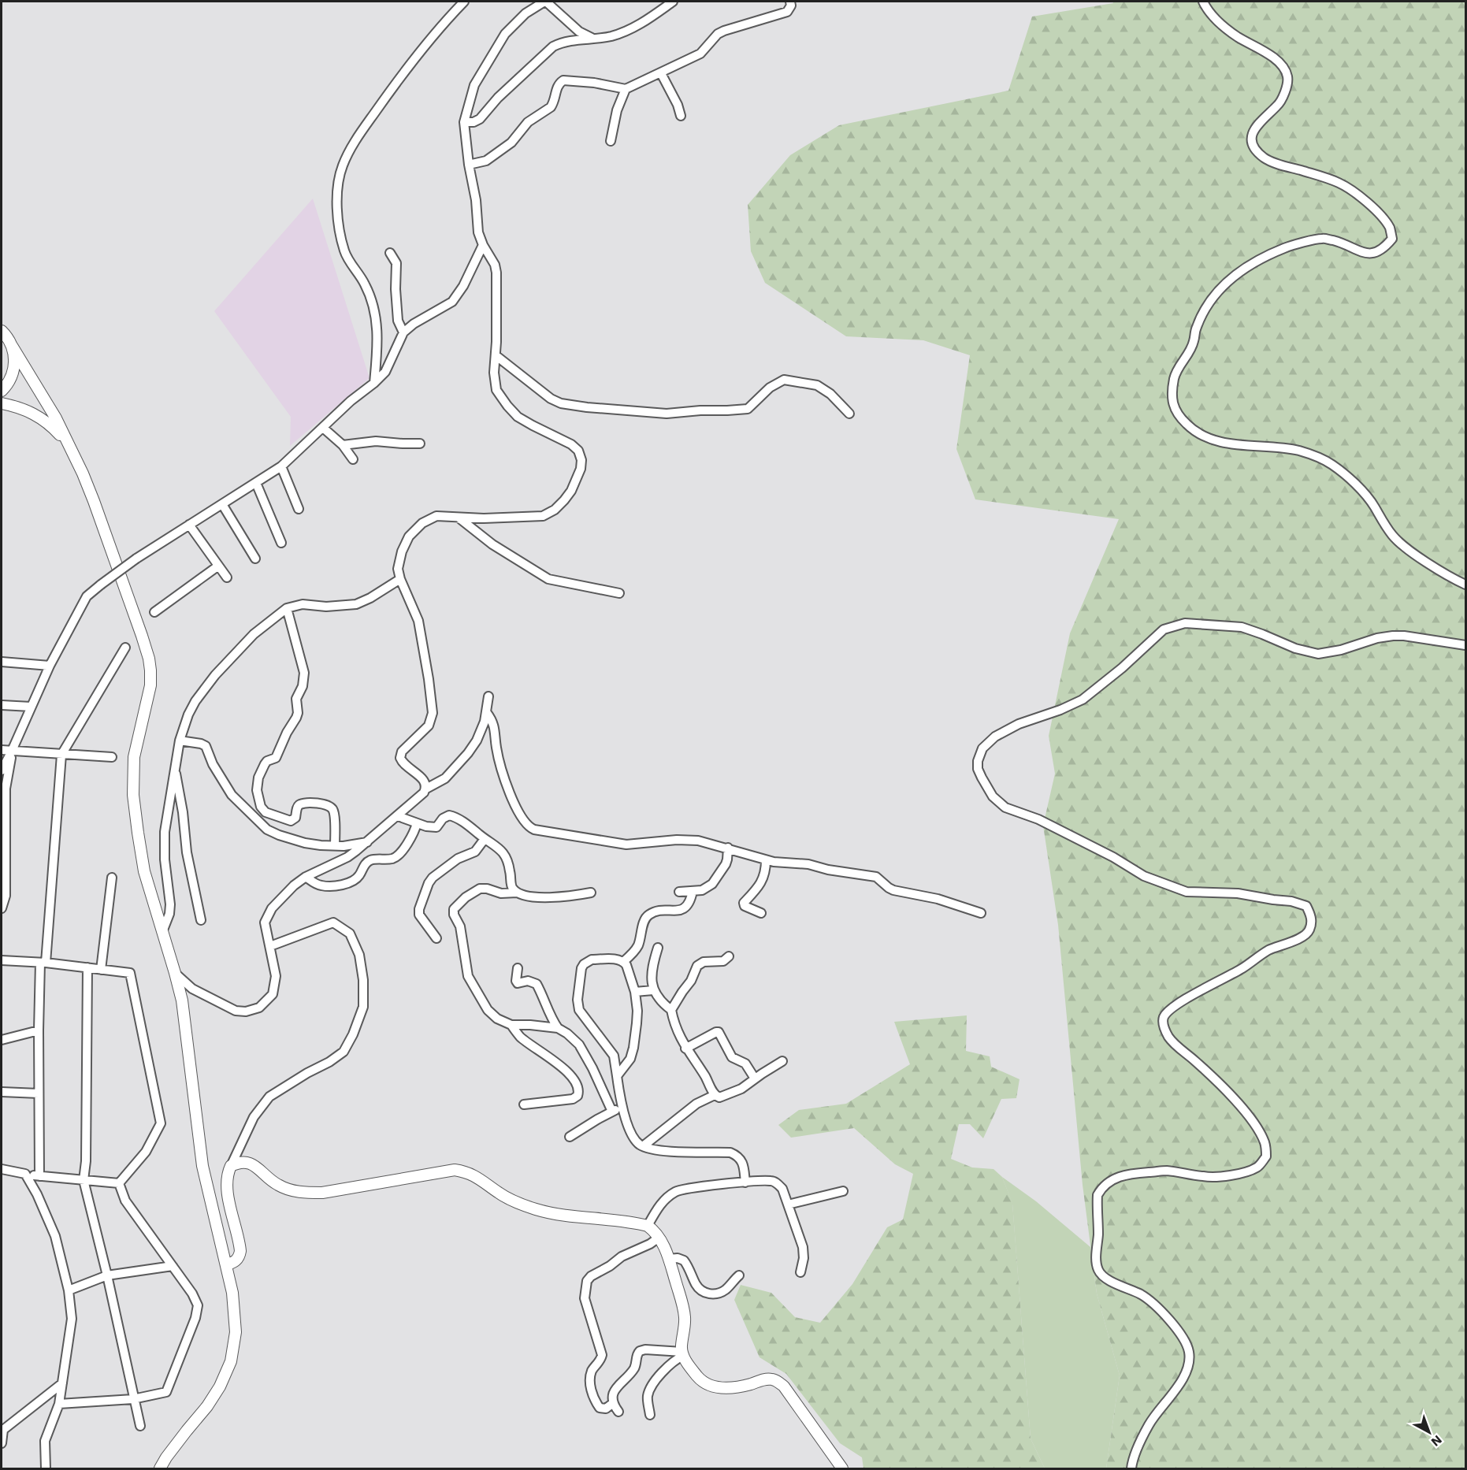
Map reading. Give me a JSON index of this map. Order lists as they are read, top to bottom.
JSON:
{
  "north": "bottom right"
}
